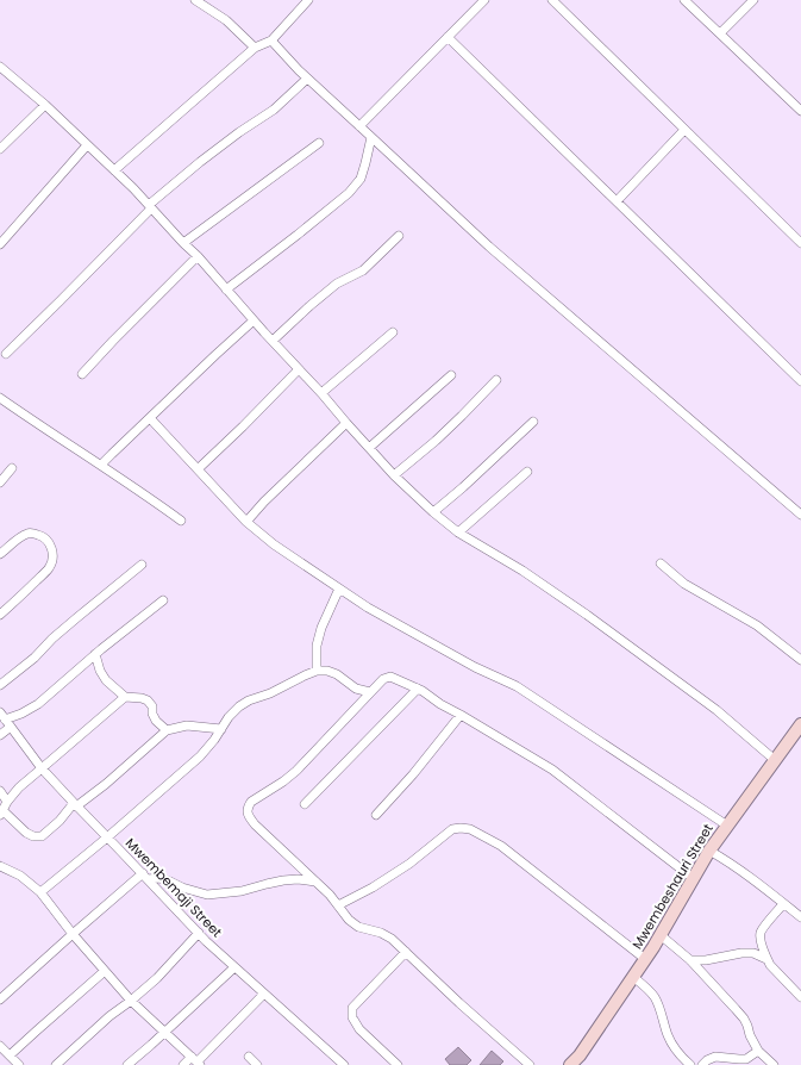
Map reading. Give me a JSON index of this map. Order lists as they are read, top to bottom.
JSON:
{
  "streets": {
    "street": ["Mwembeshauri Street", "Mwembemaji Street"]
  }
}
